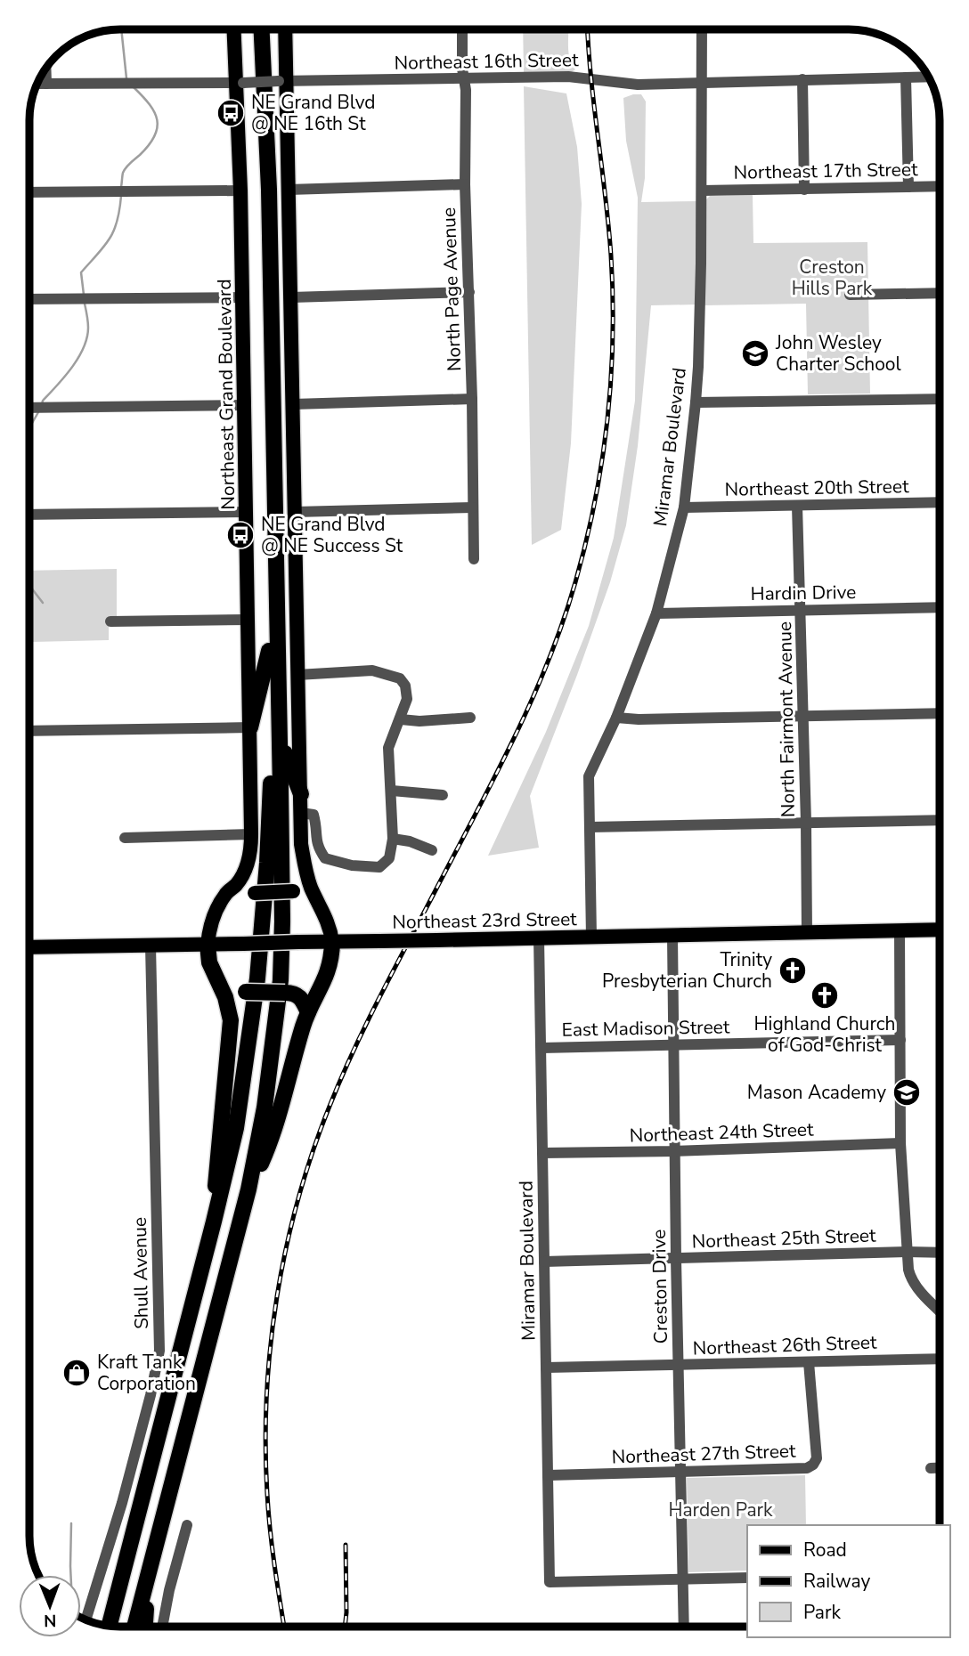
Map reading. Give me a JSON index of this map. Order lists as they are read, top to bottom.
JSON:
{
  "streets": {
    "main road": ["Northeast Grand Boulevard", "Northeast 23rd Street"],
    "street": [
      "Northeast 16th Street",
      "Northeast 17th Street",
      "North Page Avenue",
      "Miramar Boulevard",
      "Northeast 20th Street",
      "Hardin Drive",
      "North Fairmont Avenue",
      "East Madison Street",
      "Northeast 24th Street",
      "Northeast 25th Street",
      "Shull Avenue",
      "Creston Drive",
      "Northeast 26th Street",
      "Northeast 27th Street"
    ]
  },
  "crossings": [
    ["Northeast 16th Street", "North Page Avenue"],
    ["Northeast 16th Street", "Northeast Grand Boulevard"],
    ["Northeast 16th Street", "Miramar Boulevard"],
    ["Northeast 17th Street", "Miramar Boulevard"],
    ["Northeast Grand Boulevard", "Northeast 23rd Street"],
    ["Miramar Boulevard", "Northeast 20th Street"],
    ["Miramar Boulevard", "Hardin Drive"],
    ["Miramar Boulevard", "Northeast 23rd Street"],
    ["Miramar Boulevard", "East Madison Street"],
    ["Miramar Boulevard", "Northeast 24th Street"],
    ["Miramar Boulevard", "Northeast 25th Street"],
    ["Miramar Boulevard", "Creston Drive"],
    ["Miramar Boulevard", "Northeast 26th Street"],
    ["Miramar Boulevard", "Northeast 27th Street"],
    ["Northeast 20th Street", "North Fairmont Avenue"],
    ["Hardin Drive", "North Fairmont Avenue"],
    ["North Fairmont Avenue", "Northeast 23rd Street"],
    ["Northeast 23rd Street", "Shull Avenue"],
    ["Northeast 23rd Street", "Creston Drive"],
    ["East Madison Street", "Creston Drive"],
    ["Northeast 24th Street", "Creston Drive"],
    ["Northeast 25th Street", "Creston Drive"],
    ["Creston Drive", "Northeast 26th Street"],
    ["Creston Drive", "Northeast 27th Street"],
    ["Northeast 26th Street", "Northeast 27th Street"]
  ],
  "parks": ["Creston Hills Park", "Harden Park"],
  "places": {
    "bus stop": ["NE Grand Blvd @ NE 16th St", "NE Grand Blvd @ NE Success St"],
    "school or university": ["John Wesley Charter School", "Mason Academy"],
    "church": ["Trinity Presbyterian Church", "Highland Church of God-Christ"],
    "shop": ["Kraft Tank Corporation"]
  },
  "legend": ["Road", "Railway", "Park"],
  "north": "bottom"
}
